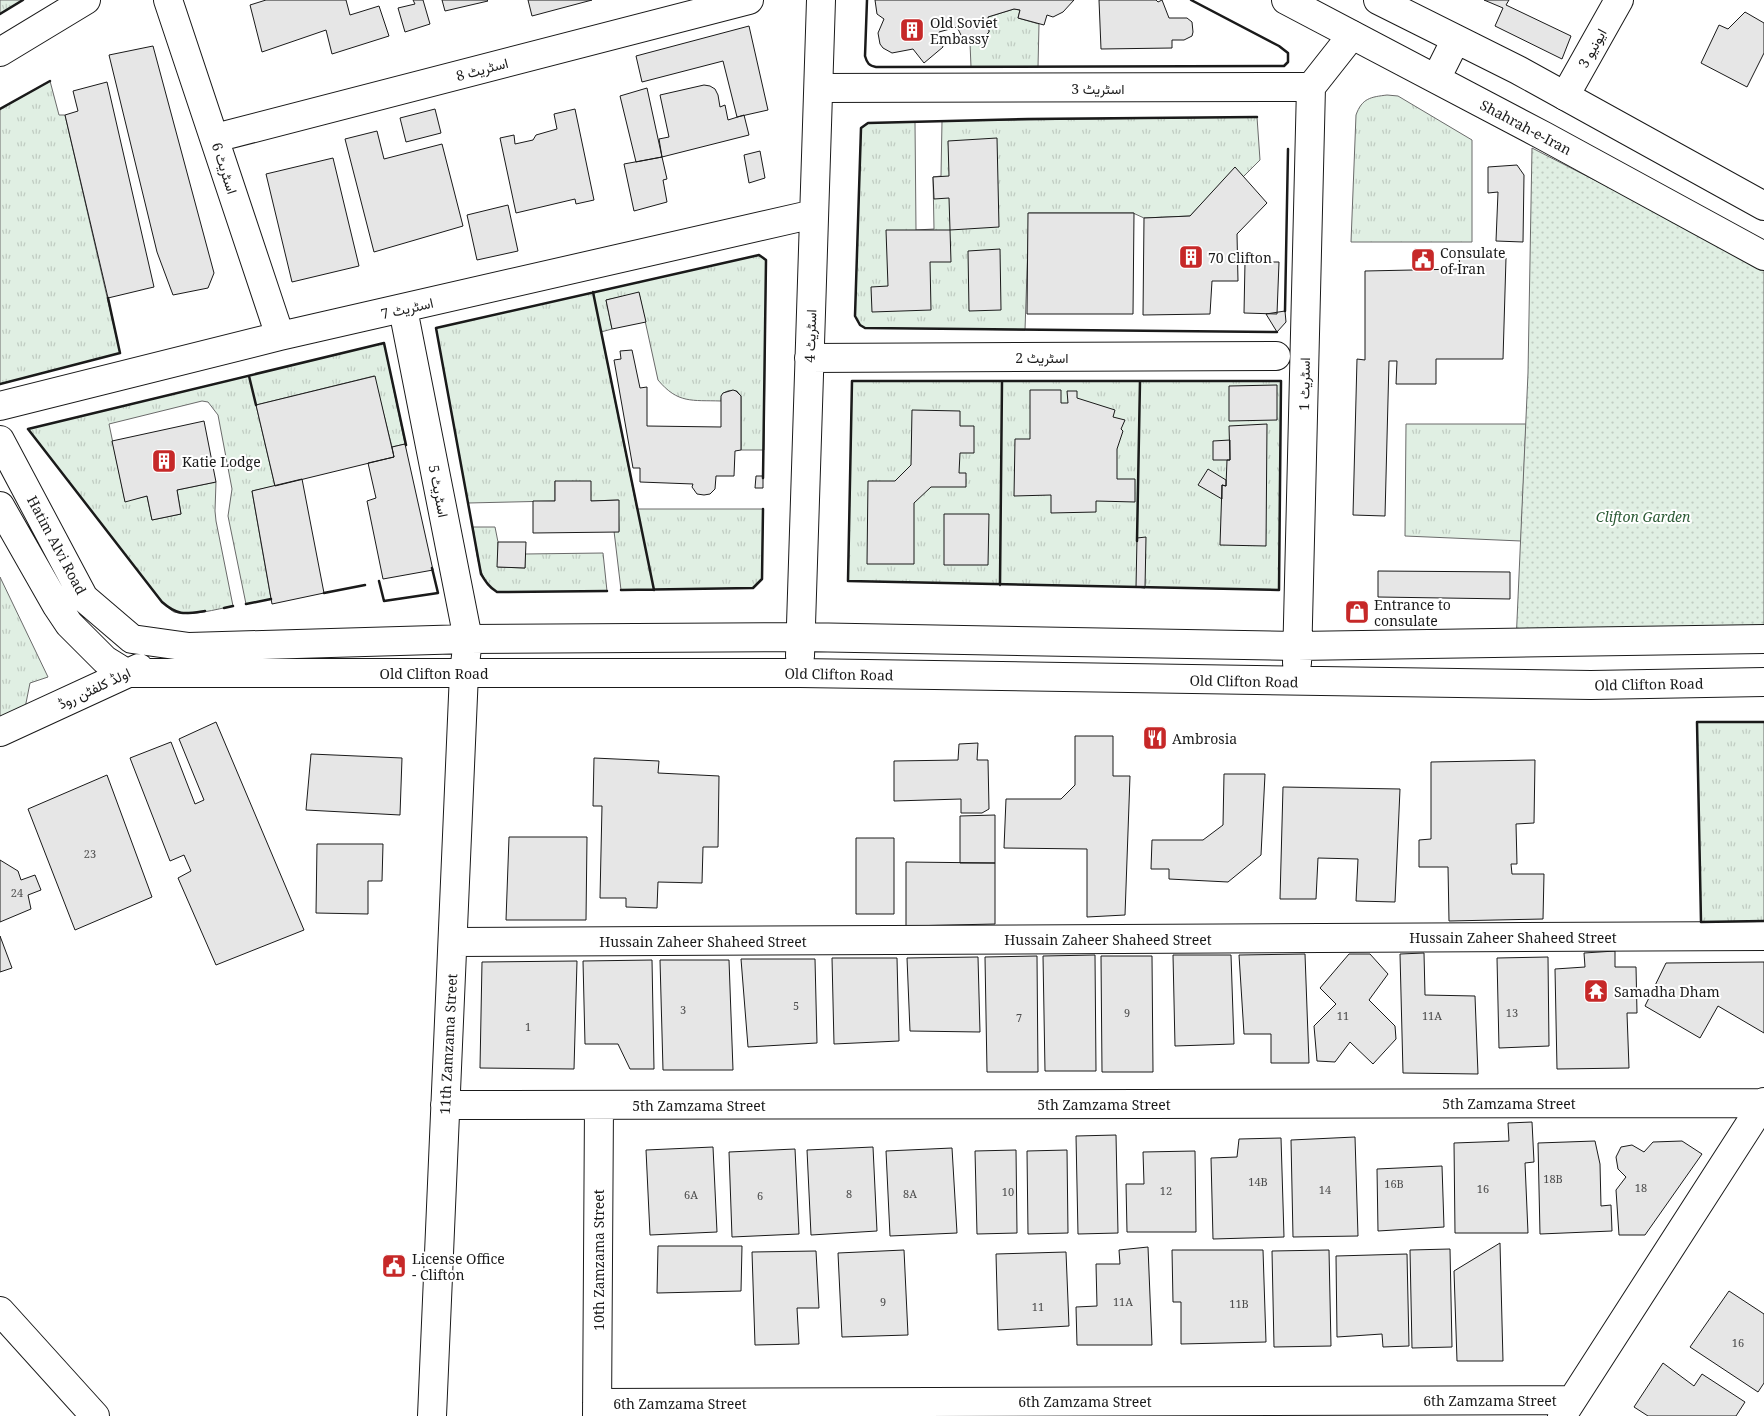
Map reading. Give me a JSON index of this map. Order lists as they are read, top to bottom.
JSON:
{
  "streets": {
    "street": [
      "ایونیو 3",
      "اسٹریٹ 8",
      "اسٹریٹ 3",
      "Shahrah-e-Iran",
      "اسٹریٹ 6",
      "اسٹریٹ 7",
      "اسٹریٹ 4",
      "اسٹریٹ 2",
      "اسٹریٹ 1",
      "اسٹریٹ 5",
      "Hatim Alvi Road",
      "Old Clifton Road",
      "اولڈ کلفٹن روڈ",
      "Hussain Zaheer Shaheed Street",
      "11th Zamzama Street",
      "5th Zamzama Street",
      "10th Zamzama Street",
      "6th Zamzama Street"
    ]
  },
  "crossings": [
    ["اسٹریٹ 8", "اسٹریٹ 6"],
    ["اسٹریٹ 3", "اسٹریٹ 4"],
    ["اسٹریٹ 3", "اسٹریٹ 1"],
    ["اسٹریٹ 6", "اسٹریٹ 7"],
    ["اسٹریٹ 7", "اسٹریٹ 4"],
    ["اسٹریٹ 7", "اسٹریٹ 5"],
    ["اسٹریٹ 4", "اسٹریٹ 2"],
    ["اسٹریٹ 4", "Old Clifton Road"],
    ["اسٹریٹ 1", "Old Clifton Road"],
    ["اسٹریٹ 5", "Old Clifton Road"],
    ["اسٹریٹ 5", "11th Zamzama Street"],
    ["Hatim Alvi Road", "اولڈ کلفٹن روڈ"],
    ["Old Clifton Road", "اولڈ کلفٹن روڈ"],
    ["Old Clifton Road", "11th Zamzama Street"],
    ["Hussain Zaheer Shaheed Street", "11th Zamzama Street"],
    ["11th Zamzama Street", "5th Zamzama Street"],
    ["5th Zamzama Street", "10th Zamzama Street"],
    ["10th Zamzama Street", "6th Zamzama Street"]
  ],
  "parks": ["Clifton Garden"],
  "places": {
    "building": ["Old Soviet Embassy", "70 Clifton", "Katie Lodge"],
    "public building": ["Consulate of Iran", "License Office - Clifton"],
    "shop": ["Entrance to consulate"],
    "restaurant": ["Ambrosia"],
    "temple": ["Samadha Dham"]
  },
  "house_numbers": [
    "23",
    "24",
    "5",
    "3",
    "9",
    "13",
    "11",
    "11A",
    "7",
    "1",
    "18B",
    "14B",
    "16B",
    "18",
    "16",
    "14",
    "12",
    "10",
    "8",
    "8A",
    "6A",
    "6",
    "9",
    "11A",
    "11B",
    "11",
    "16"
  ]
}
